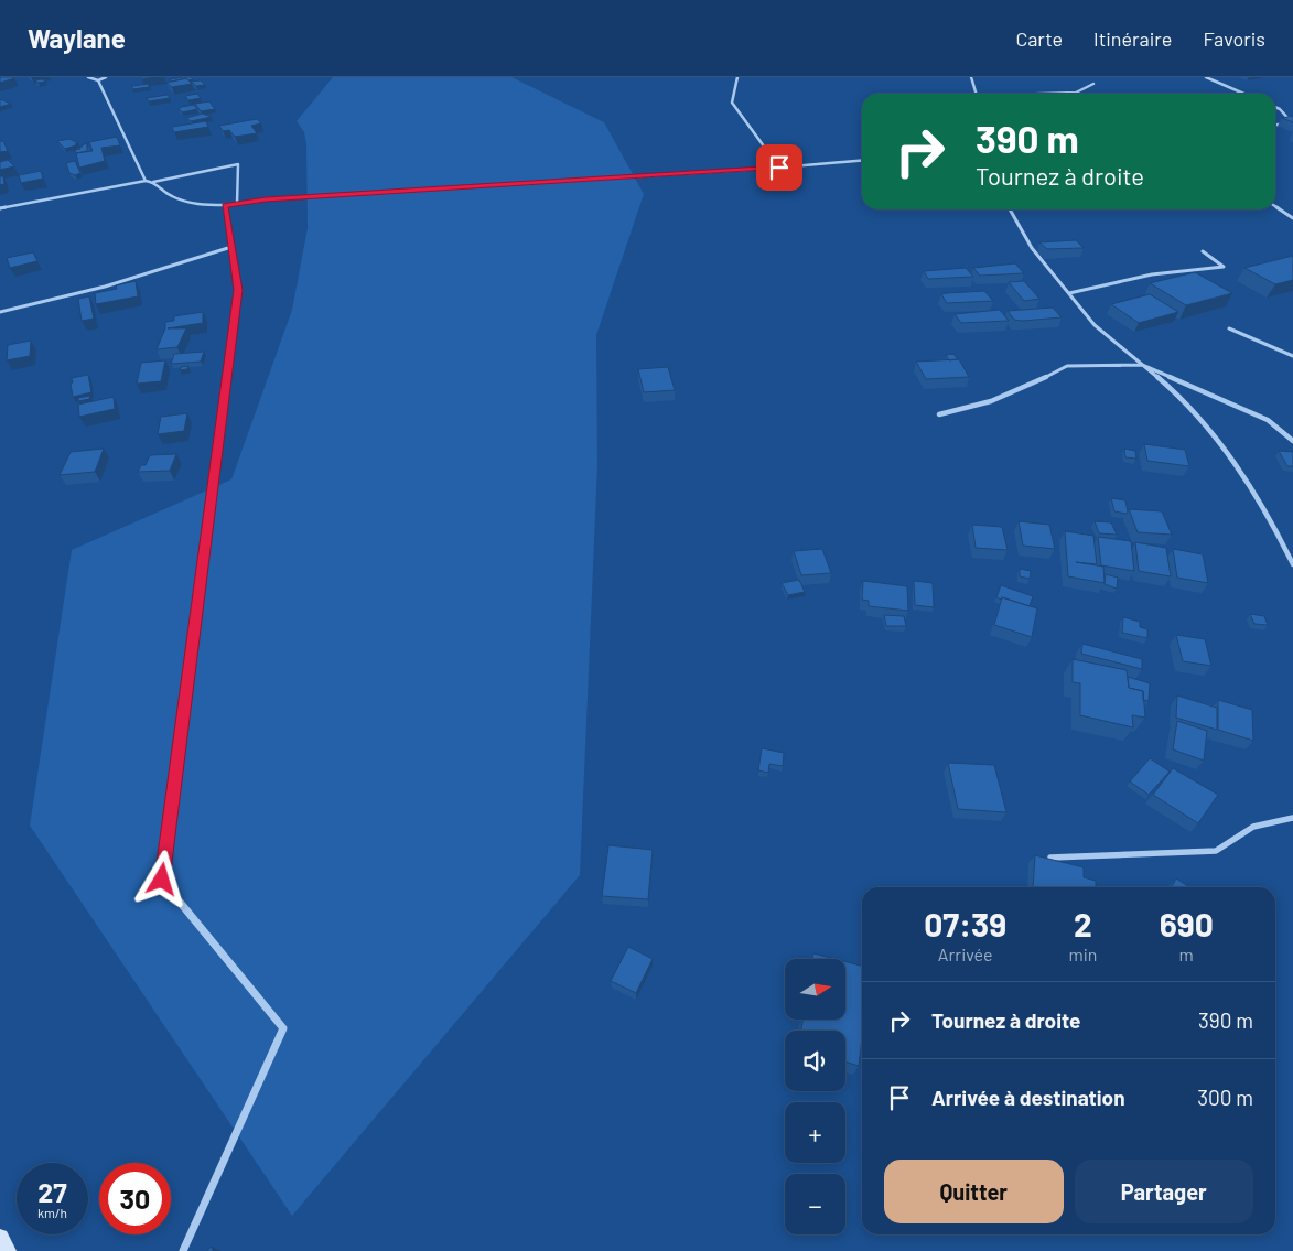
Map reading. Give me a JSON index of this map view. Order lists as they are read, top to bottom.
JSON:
{
  "north": "right",
  "page": {
    "header": "Waylane",
    "nav": ["Carte", "Itinéraire", "Favoris"],
    "turn": ["390 m", "Tournez à droite"],
    "eta": [
      "07:39",
      "Arrivée",
      "2",
      "min",
      "690",
      "m"
    ],
    "map_buttons": ["+", "−"],
    "list": [
      {
        "name": "Tournez à droite",
        "value": "390 m"
      },
      {
        "name": "Arrivée à destination",
        "value": "300 m"
      }
    ],
    "buttons": ["Quitter", "Partager"],
    "speed": "27 km/h",
    "limit": "30"
  }
}
